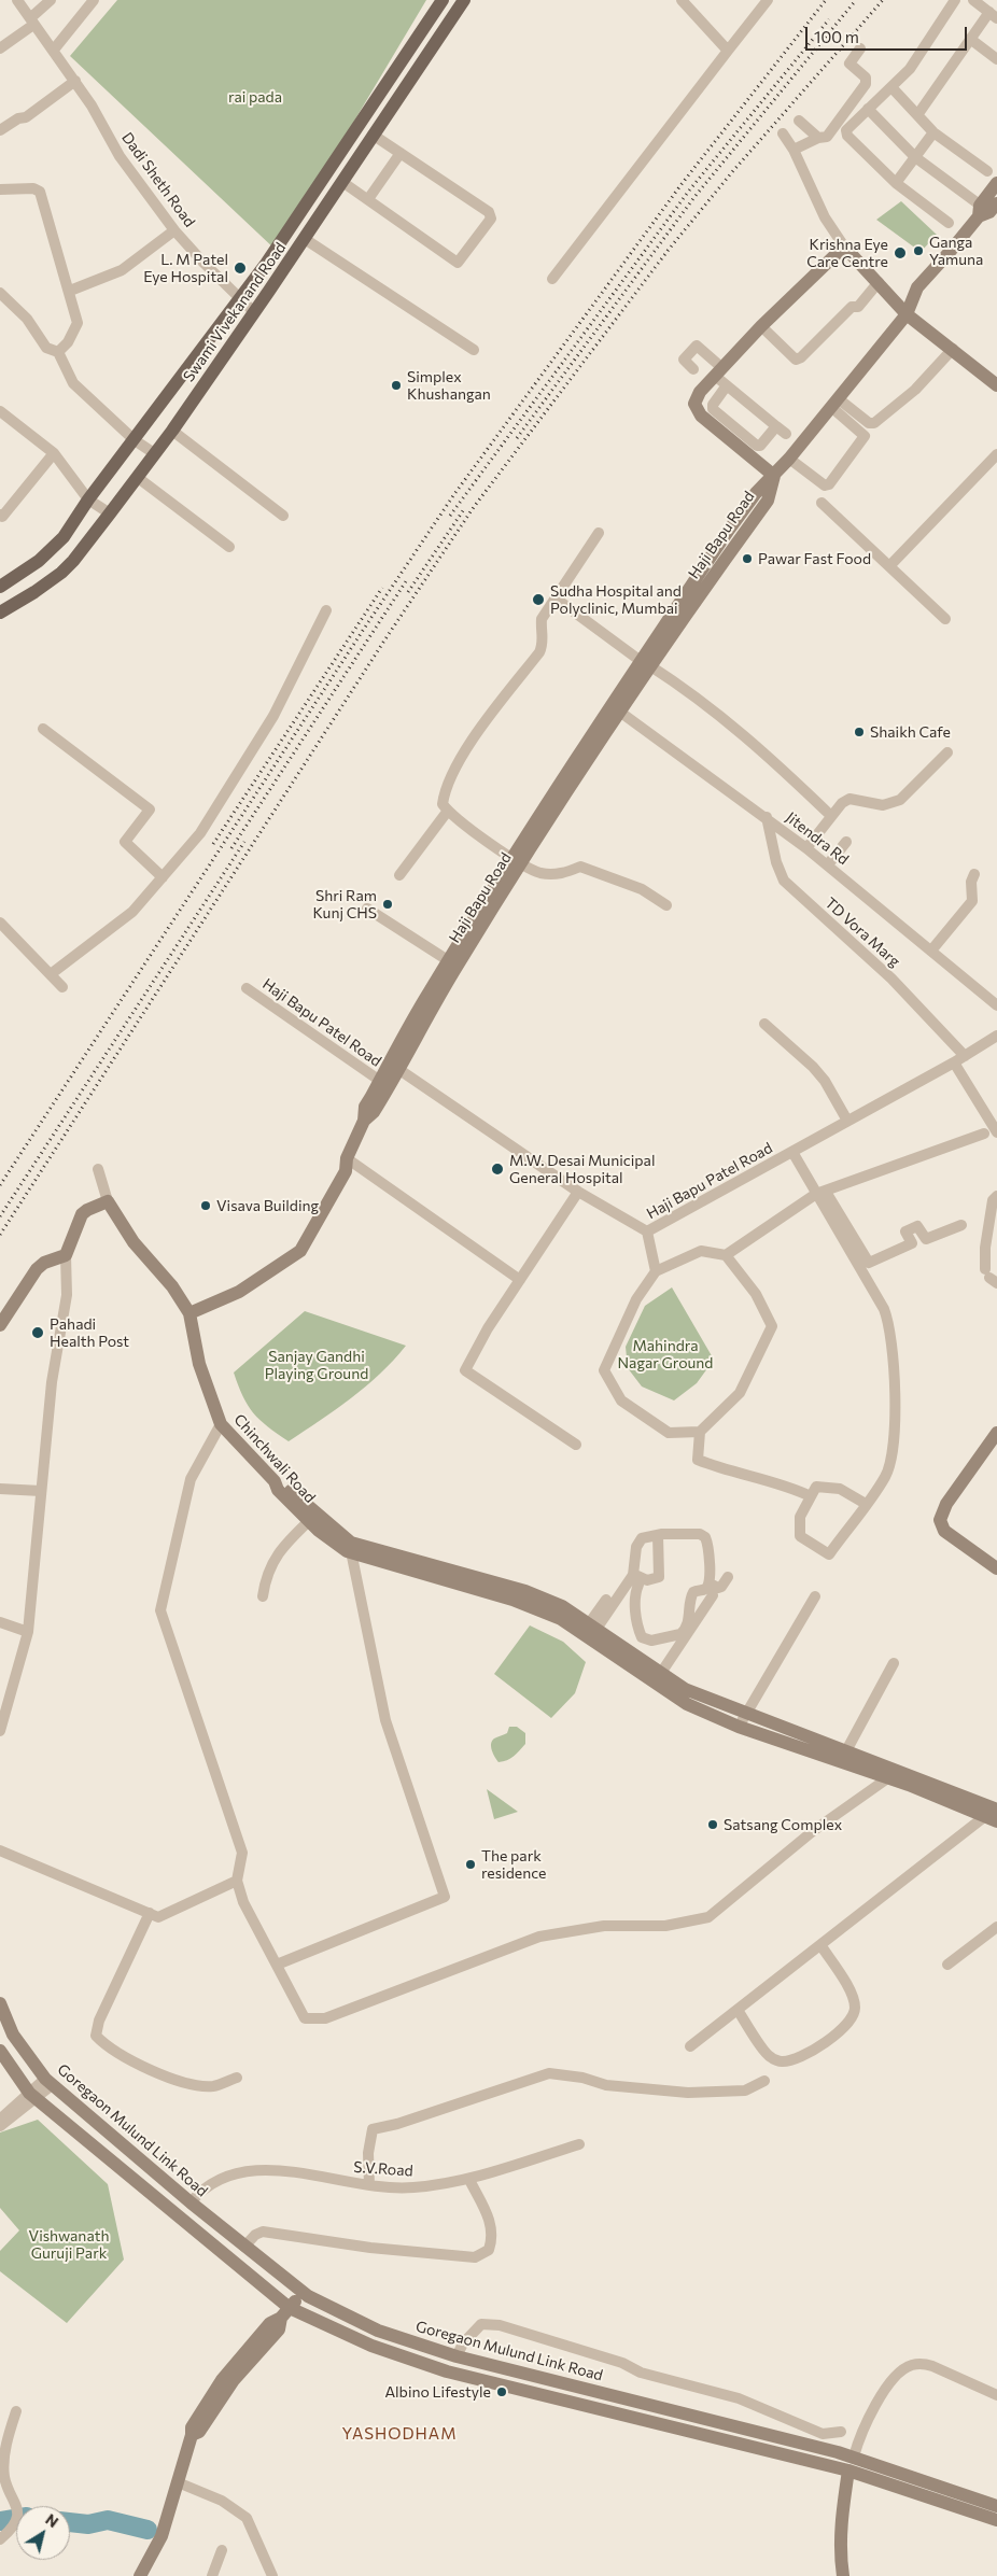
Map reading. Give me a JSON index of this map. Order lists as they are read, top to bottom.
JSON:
{
  "streets": {
    "main road": ["Swami Vivekanand Road"],
    "street": [
      "Dadi Sheth Road",
      "Haji Bapu Road",
      "Jitendra Rd",
      "TD Vora Marg",
      "Haji Bapu Patel Road",
      "Chinchwali Road",
      "Goregaon Mulund Link Road",
      "S.V.Road"
    ]
  },
  "crossings": [
    ["Dadi Sheth Road", "Swami Vivekanand Road"],
    ["Haji Bapu Road", "Jitendra Rd"],
    ["Haji Bapu Road", "Haji Bapu Patel Road"],
    ["Haji Bapu Road", "Chinchwali Road"],
    ["Jitendra Rd", "TD Vora Marg"],
    ["TD Vora Marg", "Haji Bapu Patel Road"],
    ["Goregaon Mulund Link Road", "S.V.Road"]
  ],
  "districts": ["YASHODHAM"],
  "parks": [
    "rai pada",
    "Mahindra Nagar Ground",
    "Sanjay Gandhi Playing Ground",
    "Vishwanath Guruji Park"
  ],
  "places": [
    "Ganga Yamuna",
    "Krishna Eye Care Centre",
    "L. M Patel Eye Hospital",
    "Simplex Khushangan",
    "Pawar Fast Food",
    "Sudha Hospital and Polyclinic, Mumbai",
    "Shaikh Cafe",
    "Shri Ram Kunj CHS",
    "M.W. Desai Municipal General Hospital",
    "Visava Building",
    "Pahadi Health Post",
    "Satsang Complex",
    "The park residence",
    "Albino Lifestyle"
  ],
  "scale_bar": "100 m",
  "north": "top right"
}
